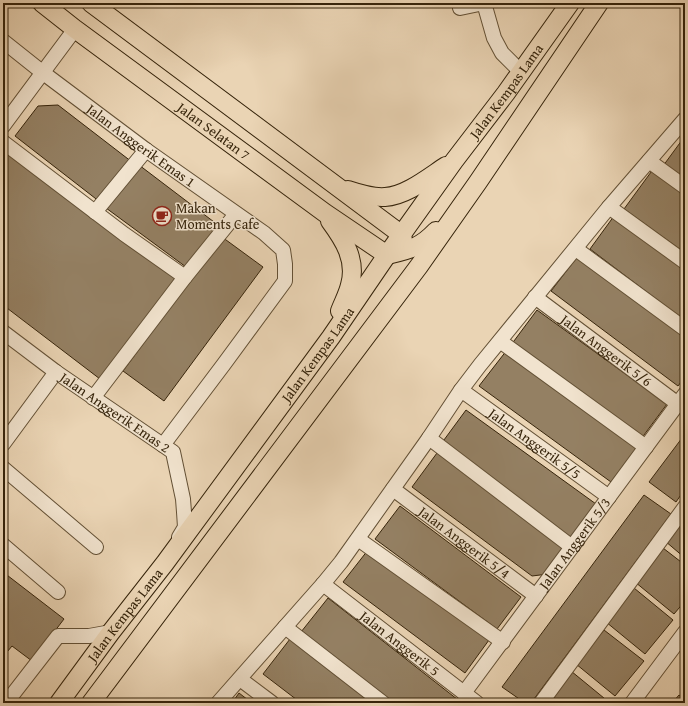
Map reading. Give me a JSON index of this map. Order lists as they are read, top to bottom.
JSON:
{
  "streets": {
    "main road": ["Jalan Kempas Lama", "Jalan Selatan 7"],
    "street": [
      "Jalan Anggerik Emas 1",
      "Jalan Anggerik 5/6",
      "Jalan Anggerik Emas 2",
      "Jalan Anggerik 5/5",
      "Jalan Anggerik 5/4",
      "Jalan Anggerik 5/3",
      "Jalan Anggerik 5"
    ]
  },
  "crossings": [
    ["Jalan Kempas Lama", "Jalan Selatan 7"],
    ["Jalan Kempas Lama", "Jalan Anggerik Emas 2"],
    ["Jalan Anggerik Emas 1", "Jalan Anggerik Emas 2"],
    ["Jalan Anggerik 5/6", "Jalan Anggerik 5/3"],
    ["Jalan Anggerik 5/5", "Jalan Anggerik 5/3"],
    ["Jalan Anggerik 5/4", "Jalan Anggerik 5/3"],
    ["Jalan Anggerik 5/3", "Jalan Anggerik 5"]
  ],
  "places": {
    "cafe": ["Makan Moments Cafe"]
  }
}
